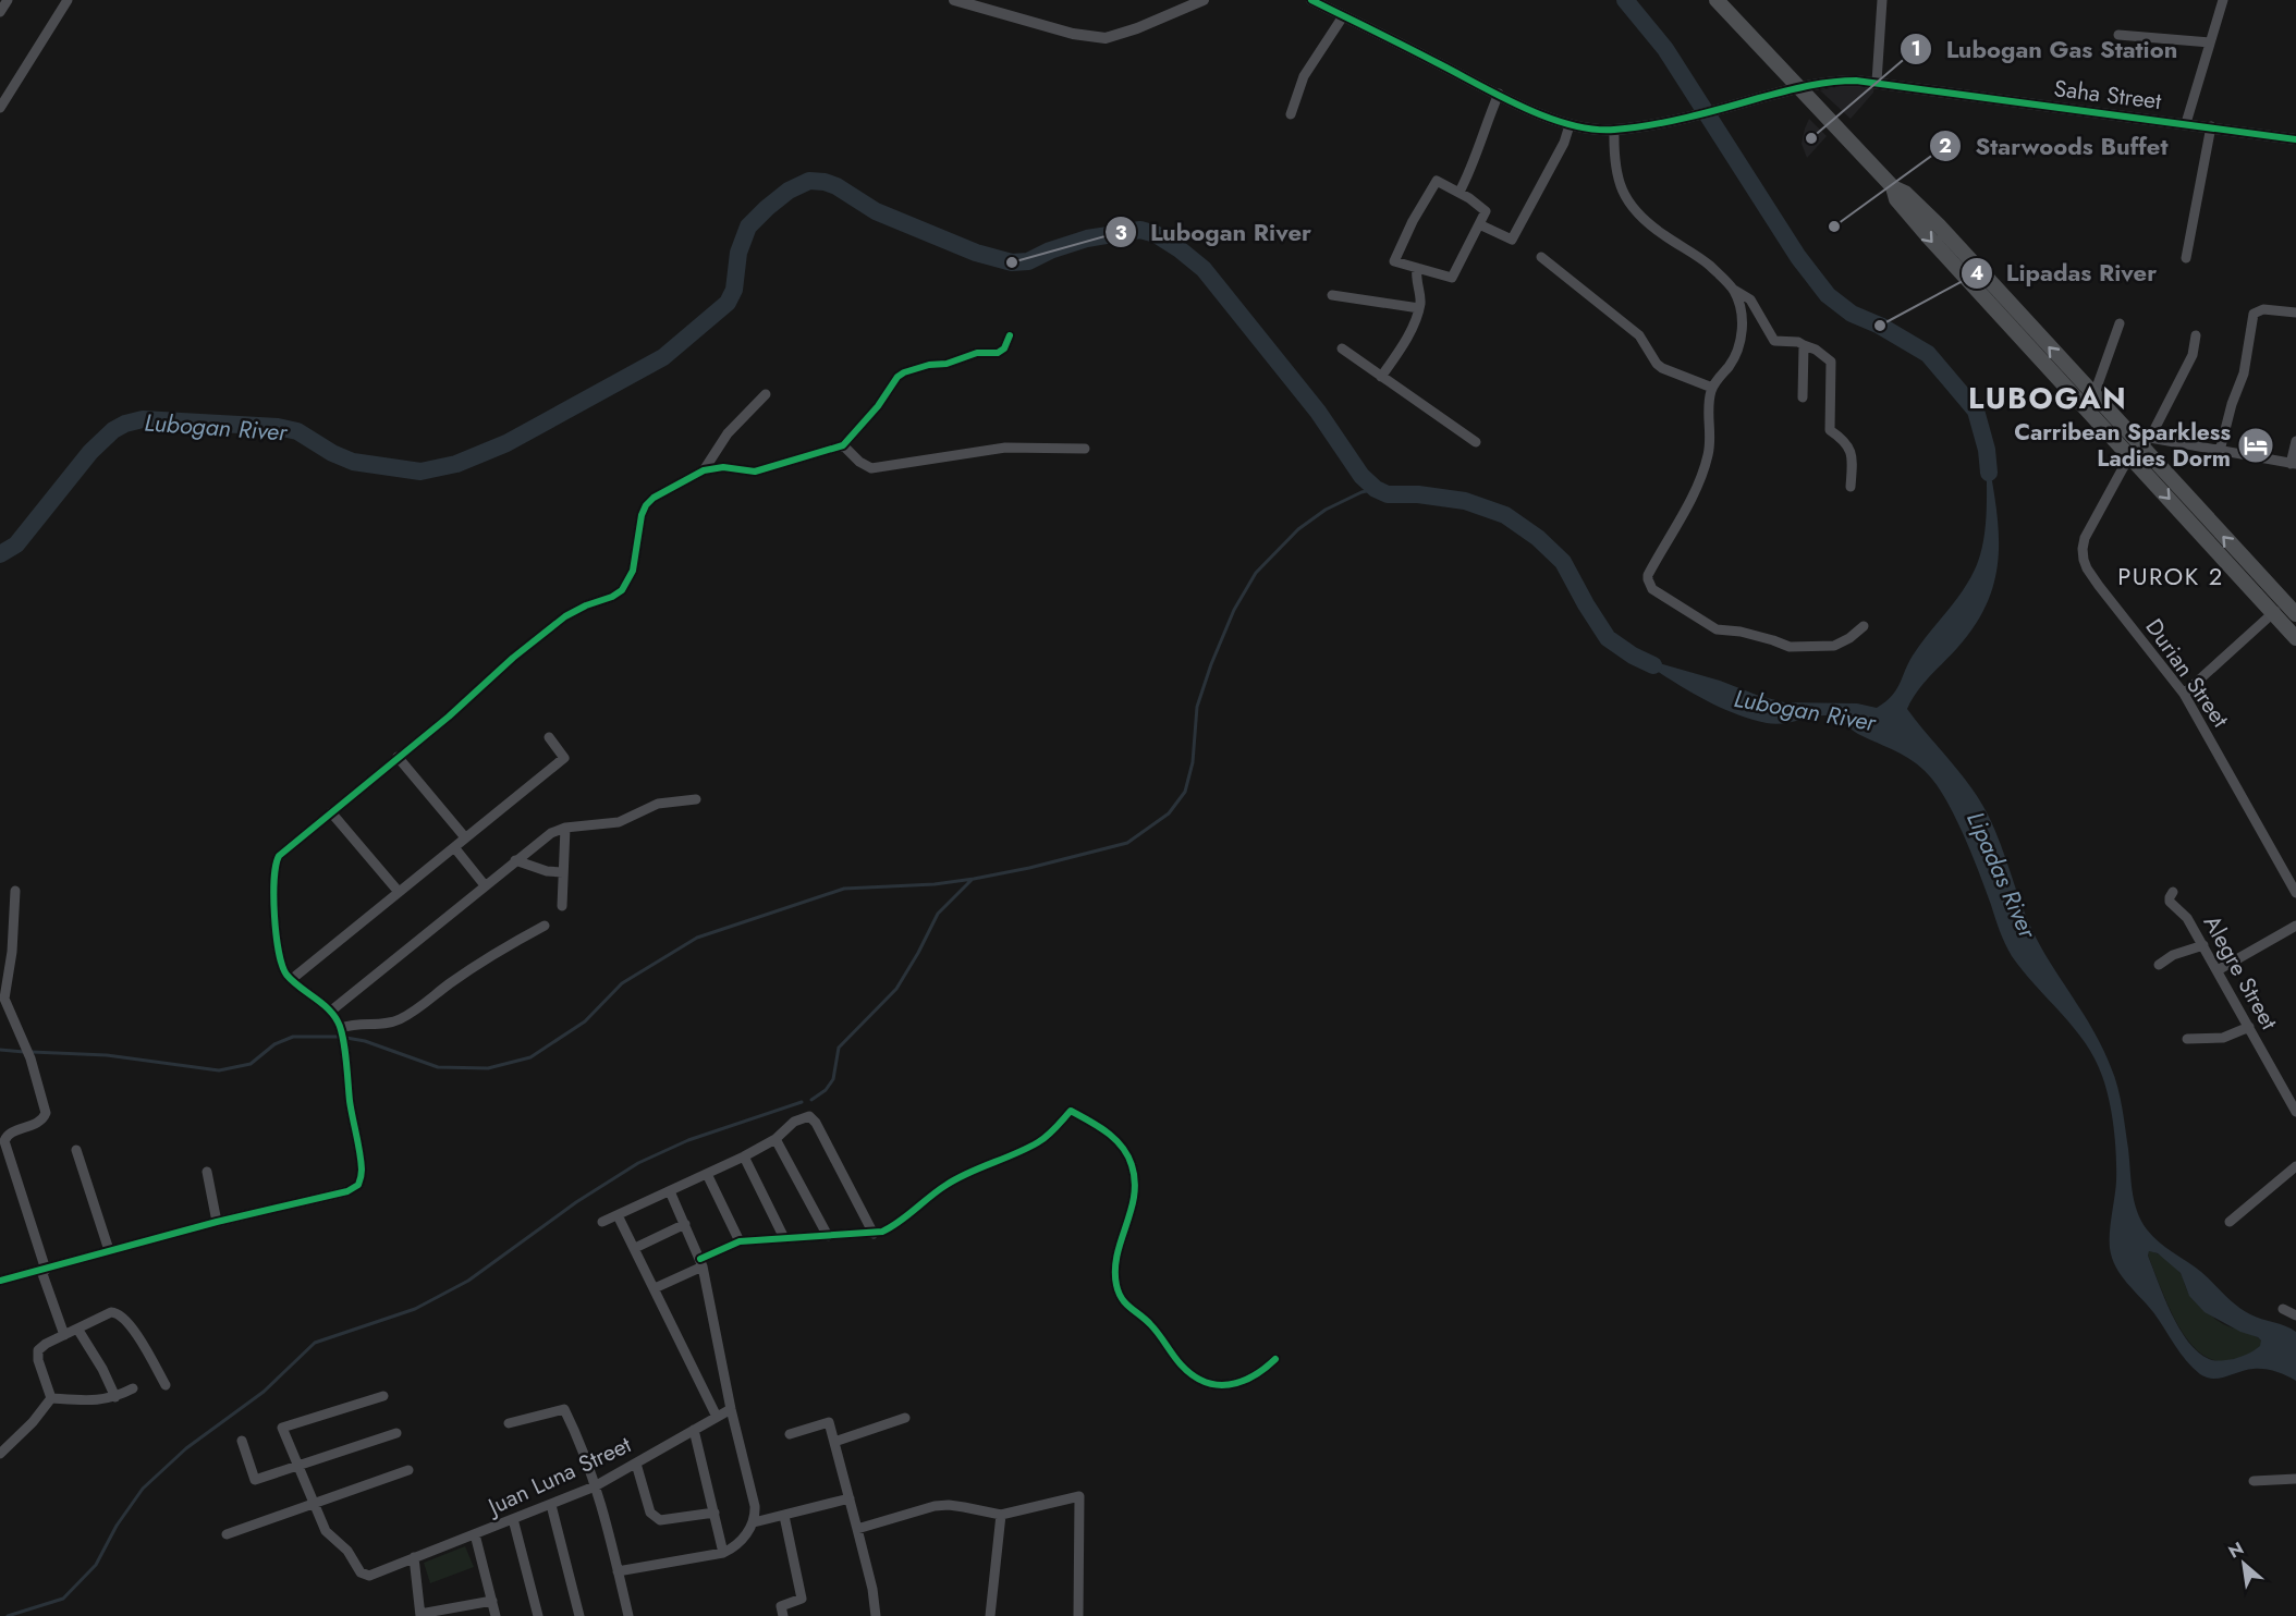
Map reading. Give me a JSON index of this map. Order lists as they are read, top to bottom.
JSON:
{
  "streets": {
    "street": [
      "Saha Street",
      "Durian Street",
      "Alegre Street",
      "Juan Luna Street"
    ]
  },
  "districts": ["LUBOGAN", "PUROK 2"],
  "water": ["Lubogan River", "Lipadas River"],
  "places": {
    "other": [
      "Lubogan Gas Station",
      "Starwoods Buffet",
      "Lubogan River",
      "Lipadas River"
    ],
    "hotel": ["Carribean Sparkless Ladies Dorm"]
  },
  "north": "top left"
}
